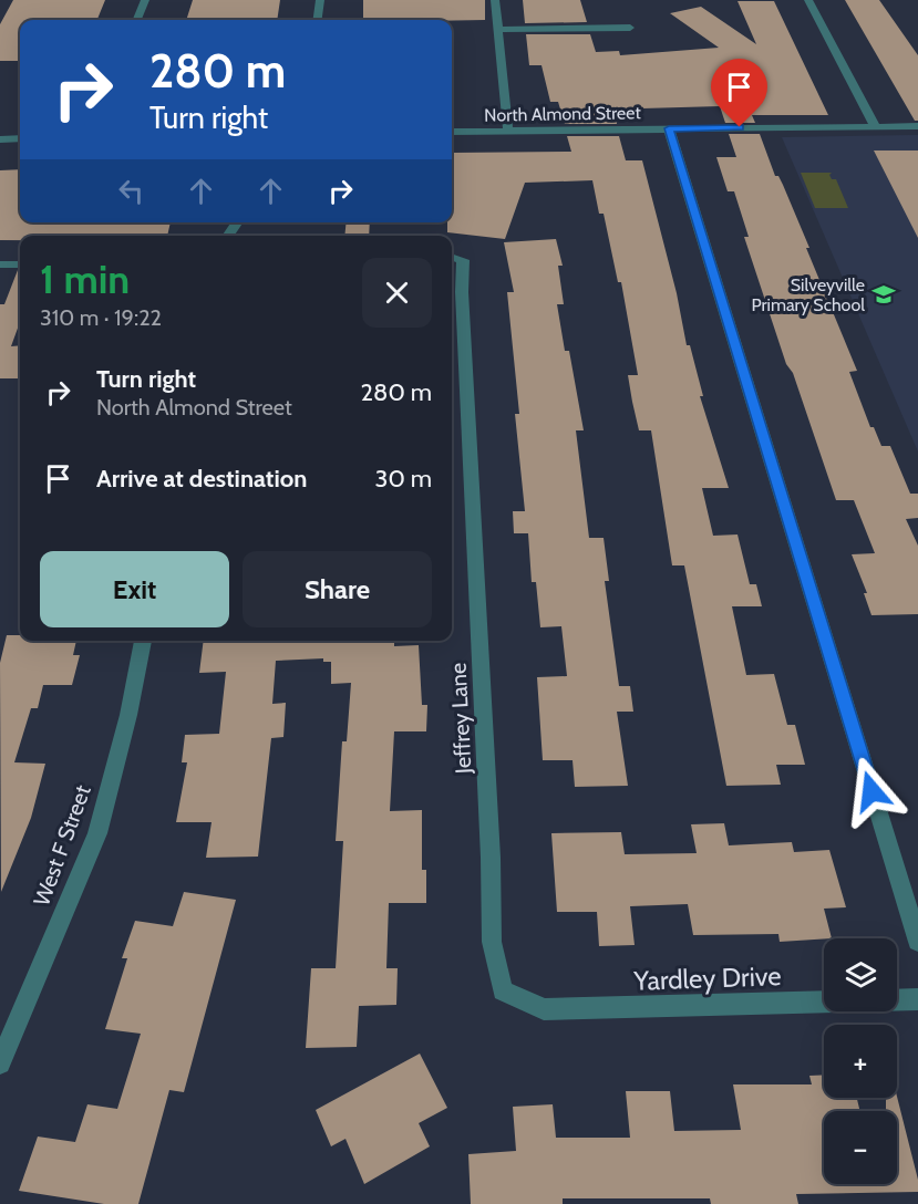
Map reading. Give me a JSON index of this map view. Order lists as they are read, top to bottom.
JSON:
{
  "streets": {
    "street": [
      "North Almond Street",
      "Jeffrey Lane",
      "West F Street",
      "Yardley Drive"
    ]
  },
  "crossings": [
    ["Jeffrey Lane", "Yardley Drive"]
  ],
  "places": {
    "school or university": ["Silveyville Primary School"]
  },
  "page": {
    "turn": ["280 m", "Turn right"],
    "heading": ["1 min", "310 m · 19:22"],
    "list": [
      {
        "name": "Turn right",
        "note": "North Almond Street",
        "value": "280 m"
      },
      {
        "name": "Arrive at destination",
        "value": "30 m"
      }
    ],
    "buttons": ["Exit", "Share"],
    "map_buttons": ["+", "−"]
  }
}
